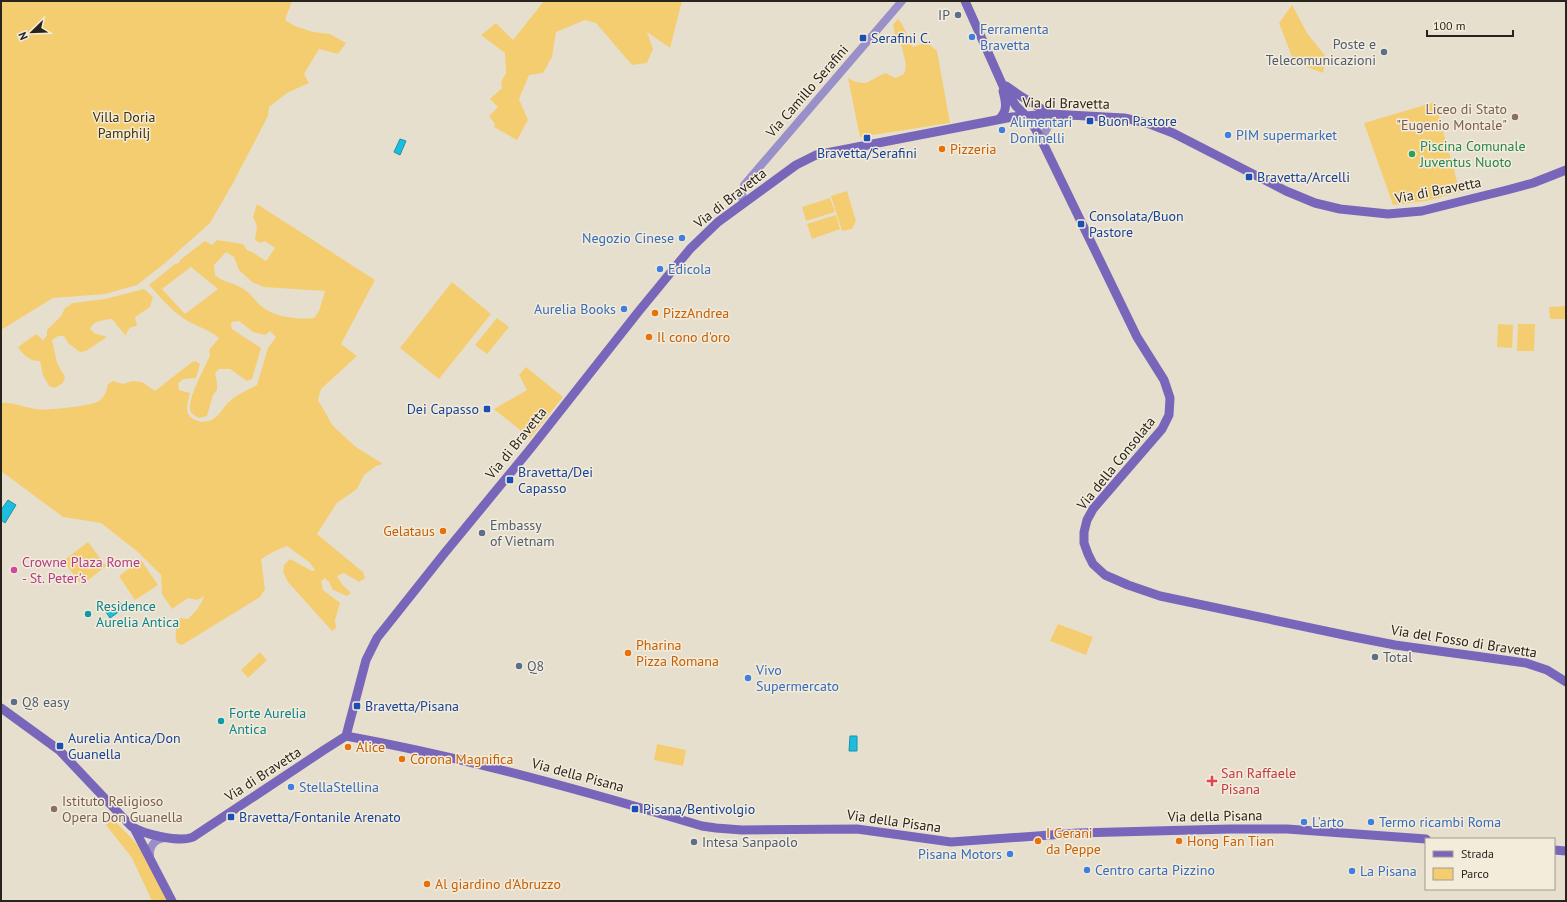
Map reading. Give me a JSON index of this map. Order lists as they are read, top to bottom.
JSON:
{
  "streets": {
    "main road": [
      "Via di Bravetta",
      "Via della Consolata",
      "Via del Fosso di Bravetta",
      "Via della Pisana"
    ],
    "street": ["Via Camillo Serafini"]
  },
  "crossings": [
    ["Via Camillo Serafini", "Via di Bravetta"],
    ["Via di Bravetta", "Via della Consolata"],
    ["Via di Bravetta", "Via della Pisana"],
    ["Via della Consolata", "Via del Fosso di Bravetta"]
  ],
  "parks": ["Villa Doria Pamphilj"],
  "places": {
    "other": [
      "IP",
      "Ferramenta Bravetta",
      "Poste e Telecomunicazioni",
      "Liceo di Stato \"Eugenio Montale\"",
      "Alimentari Doninelli",
      "PIM supermarket",
      "Pizzeria",
      "Piscina Comunale Juventus Nuoto",
      "Negozio Cinese",
      "Edicola",
      "Aurelia Books",
      "PizzAndrea",
      "Il cono d'oro",
      "Gelataus",
      "Embassy of Vietnam",
      "Crowne Plaza Rome - St. Peter's",
      "Residence Aurelia Antica",
      "Pharina Pizza Romana",
      "Total",
      "Q8",
      "Vivo Supermercato",
      "Q8 easy",
      "Forte Aurelia Antica",
      "Alice",
      "Corona Magnifica",
      "StellaStellina",
      "Istituto Religioso Opera Don Guanella",
      "L'arto",
      "Termo ricambi Roma",
      "I Gerani da Peppe",
      "Hong Fan Tian",
      "Intesa Sanpaolo",
      "Pisana Motors",
      "Centro carta Pizzino",
      "La Pisana",
      "Al giardino d'Abruzzo"
    ],
    "transit": [
      "Serafini C.",
      "Buon Pastore",
      "Bravetta/Serafini",
      "Bravetta/Arcelli",
      "Consolata/Buon Pastore",
      "Dei Capasso",
      "Bravetta/Dei Capasso",
      "Bravetta/Pisana",
      "Aurelia Antica/Don Guanella",
      "Pisana/Bentivolgio",
      "Bravetta/Fontanile Arenato"
    ],
    "health": ["San Raffaele Pisana"]
  },
  "legend": ["Strada", "Parco"],
  "scale_bar": "100 m",
  "north": "bottom left"
}
